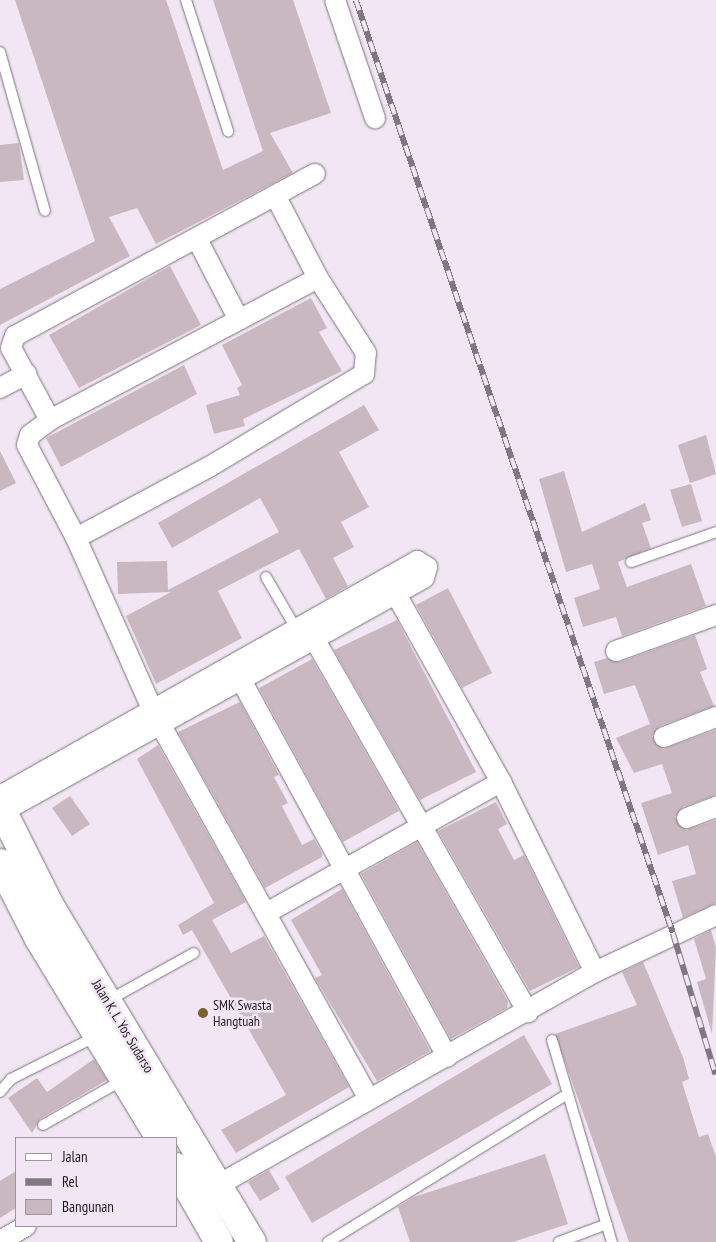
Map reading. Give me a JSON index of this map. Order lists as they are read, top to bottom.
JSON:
{
  "streets": {
    "highway": ["Jalan K. L. Yos Sudarso"]
  },
  "places": ["SMK Swasta Hangtuah"],
  "legend": ["Jalan", "Rel", "Bangunan"]
}
